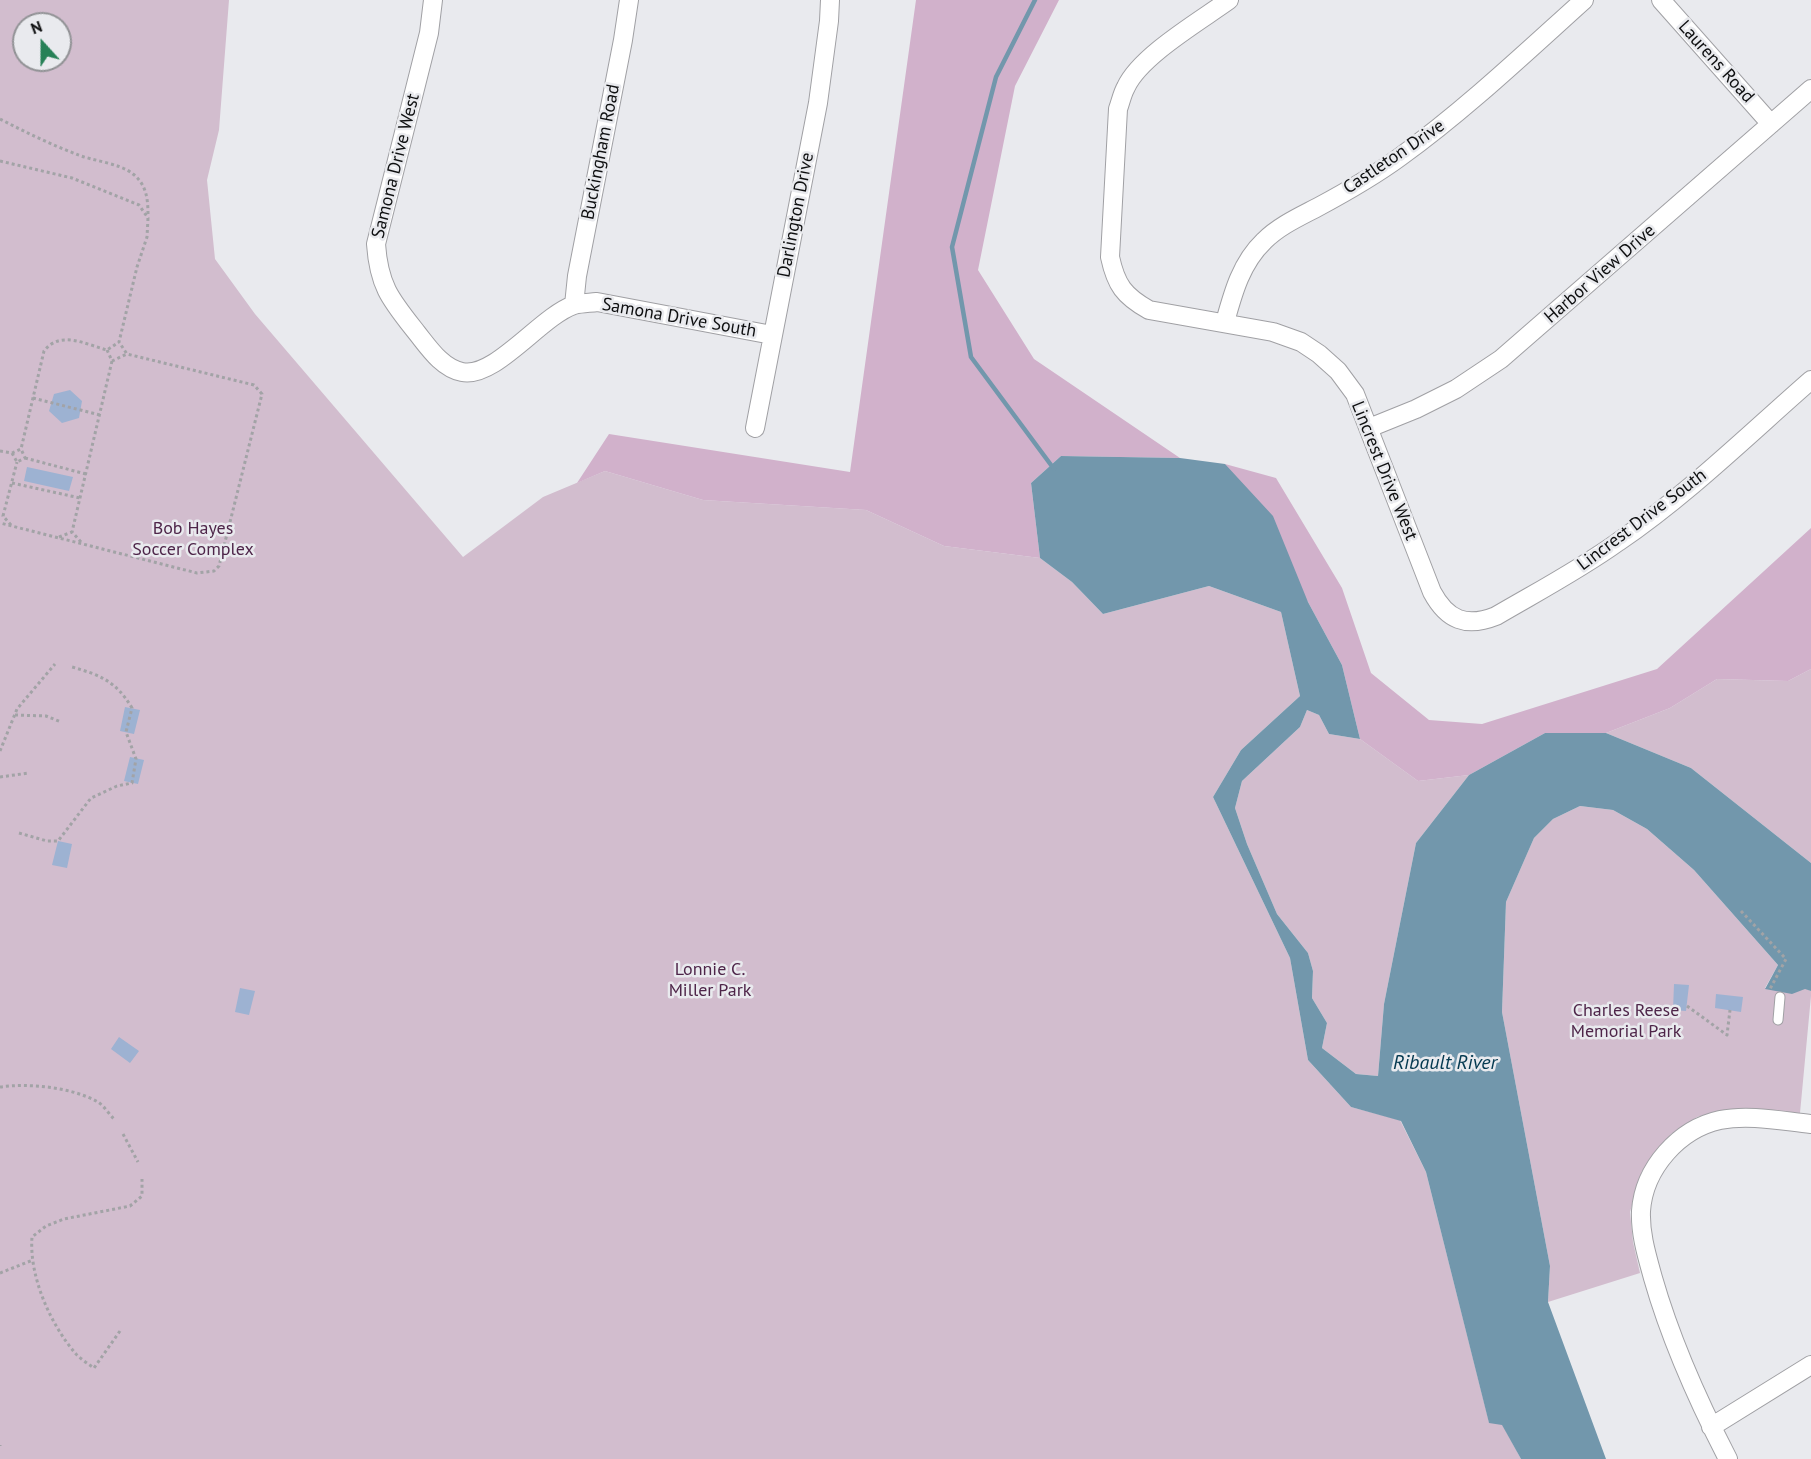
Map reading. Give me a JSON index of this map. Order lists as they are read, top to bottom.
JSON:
{
  "streets": {
    "street": [
      "Laurens Road",
      "Buckingham Road",
      "Castleton Drive",
      "Samona Drive West",
      "Darlington Drive",
      "Harbor View Drive",
      "Samona Drive South",
      "Lincrest Drive West",
      "Lincrest Drive South"
    ]
  },
  "crossings": [
    ["Laurens Road", "Harbor View Drive"],
    ["Buckingham Road", "Samona Drive South"],
    ["Castleton Drive", "Lincrest Drive West"],
    ["Samona Drive West", "Samona Drive South"],
    ["Darlington Drive", "Samona Drive South"],
    ["Harbor View Drive", "Lincrest Drive West"],
    ["Lincrest Drive West", "Lincrest Drive South"]
  ],
  "water": ["Ribault River"],
  "parks": ["Bob Hayes Soccer Complex", "Lonnie C. Miller Park", "Charles Reese Memorial Park"],
  "north": "top"
}
